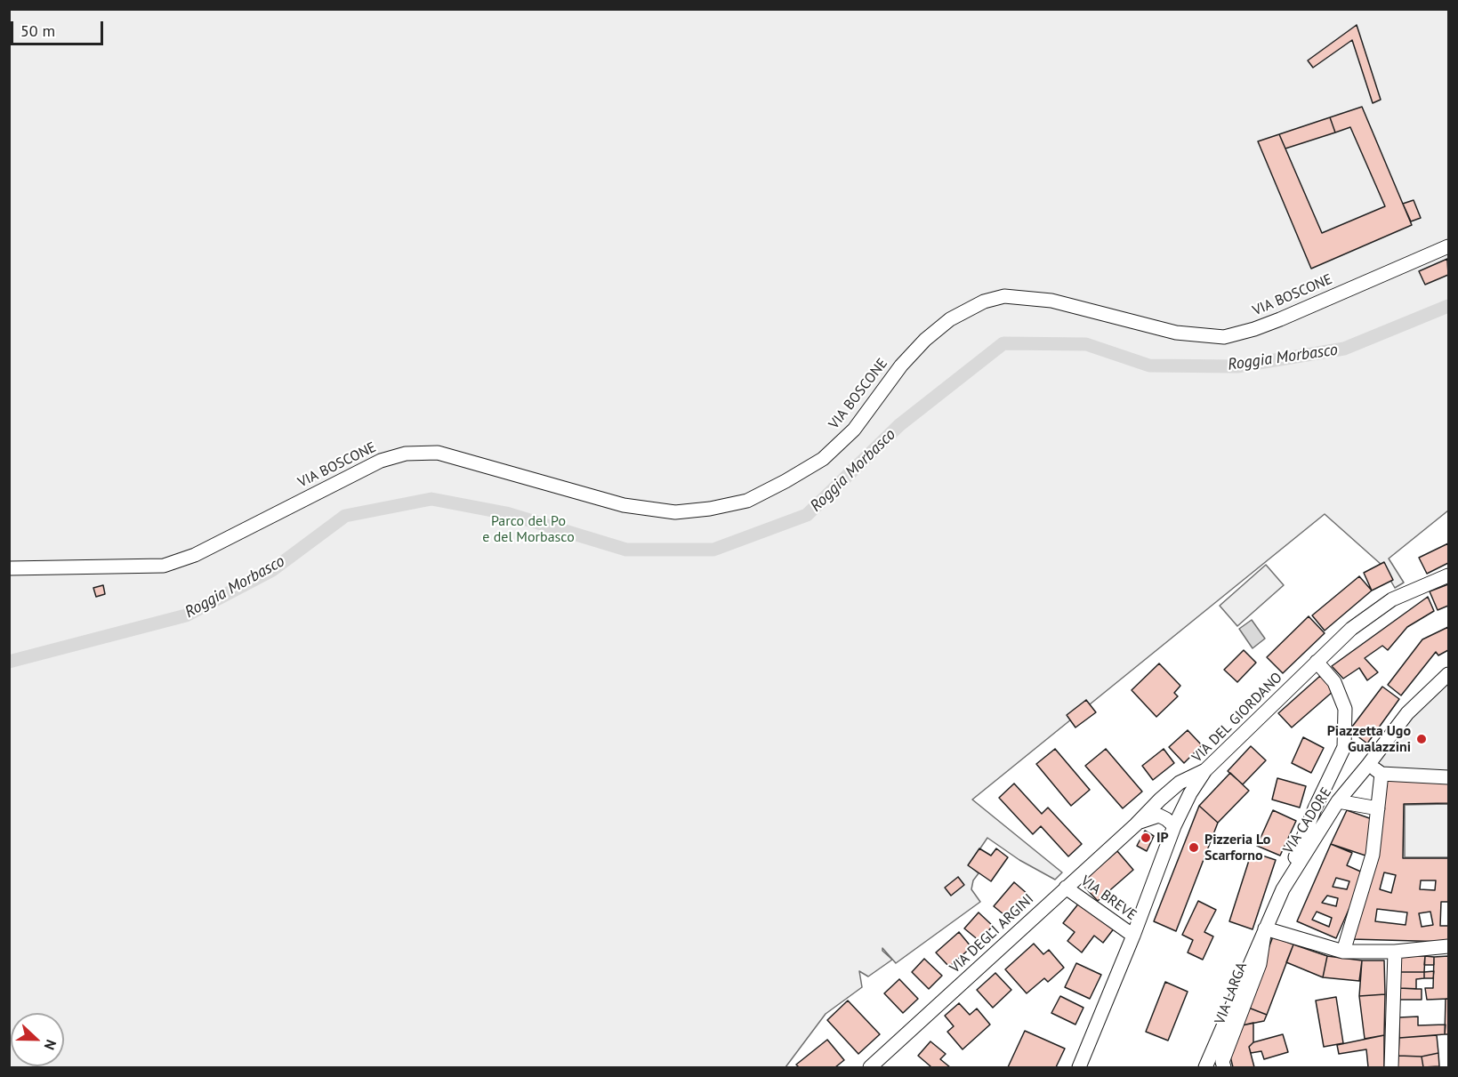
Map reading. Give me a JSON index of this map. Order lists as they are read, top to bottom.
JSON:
{
  "streets": {
    "street": [
      "VIA BOSCONE",
      "VIA DEL GIORDANO",
      "VIA CADORE",
      "VIA BREVE",
      "VIA DEGLI ARGINI",
      "VIA LARGA"
    ]
  },
  "crossings": [
    ["VIA DEL GIORDANO", "VIA BREVE"],
    ["VIA DEL GIORDANO", "VIA DEGLI ARGINI"],
    ["VIA CADORE", "VIA LARGA"],
    ["VIA BREVE", "VIA DEGLI ARGINI"]
  ],
  "water": ["Roggia Morbasco"],
  "parks": ["Parco del Po e del Morbasco"],
  "places": ["Piazzetta Ugo Gualazzini", "IP", "Pizzeria Lo Scarforno"],
  "scale_bar": "50 m",
  "north": "right"
}
